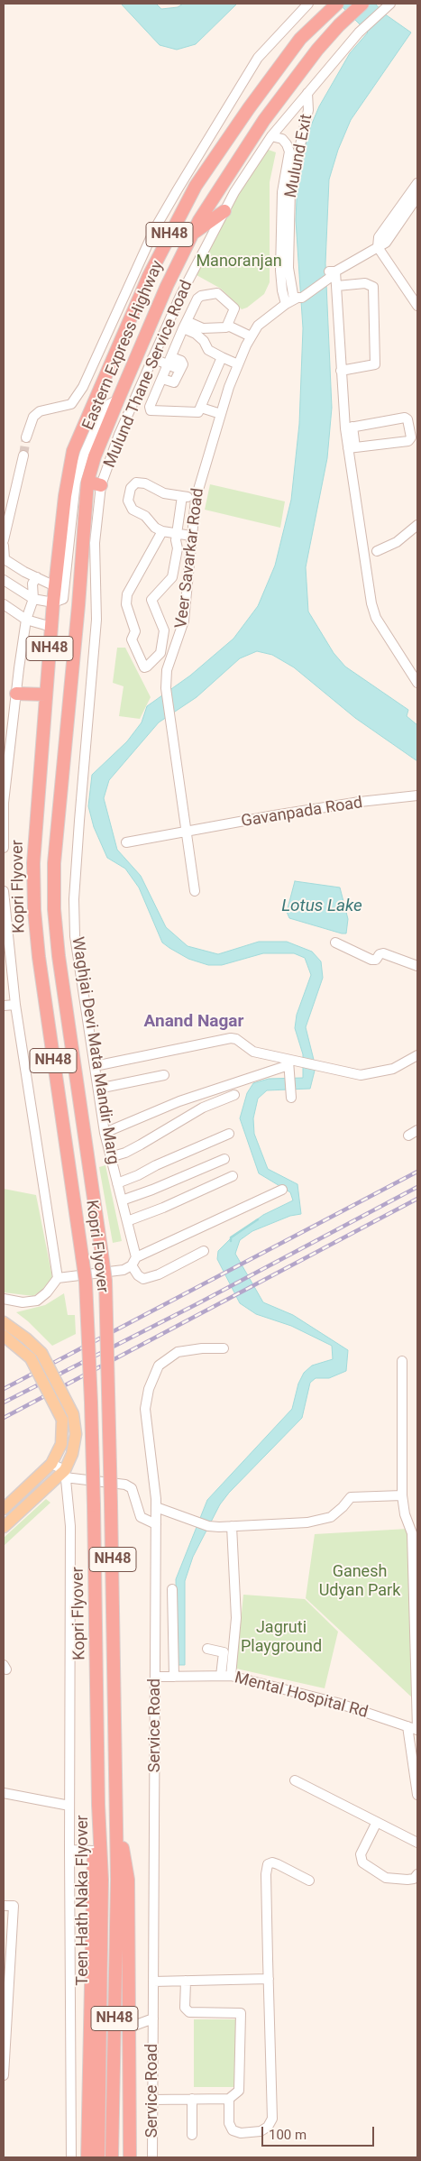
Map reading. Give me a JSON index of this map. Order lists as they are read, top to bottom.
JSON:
{
  "streets": {
    "highway": [
      "NH48",
      "Eastern Express Highway",
      "Kopri Flyover",
      "Teen Hath Naka Flyover"
    ],
    "street": [
      "Mulund Exit",
      "Mulund Thane Service Road",
      "Veer Savarkar Road",
      "Gavanpada Road",
      "Waghjai Devi Mata Mandir Marg",
      "Mental Hospital Rd",
      "Service Road"
    ]
  },
  "crossings": [
    ["Mulund Exit", "Mulund Thane Service Road"],
    ["Mulund Exit", "Veer Savarkar Road"],
    ["Eastern Express Highway", "Kopri Flyover"],
    ["Mulund Thane Service Road", "Waghjai Devi Mata Mandir Marg"],
    ["Veer Savarkar Road", "Gavanpada Road"],
    ["Kopri Flyover", "Teen Hath Naka Flyover"],
    ["Mental Hospital Rd", "Service Road"]
  ],
  "districts": ["Anand Nagar"],
  "water": ["Lotus Lake"],
  "parks": ["Manoranjan", "Ganesh Udyan Park", "Jagruti Playground"],
  "scale_bar": "100 m"
}
